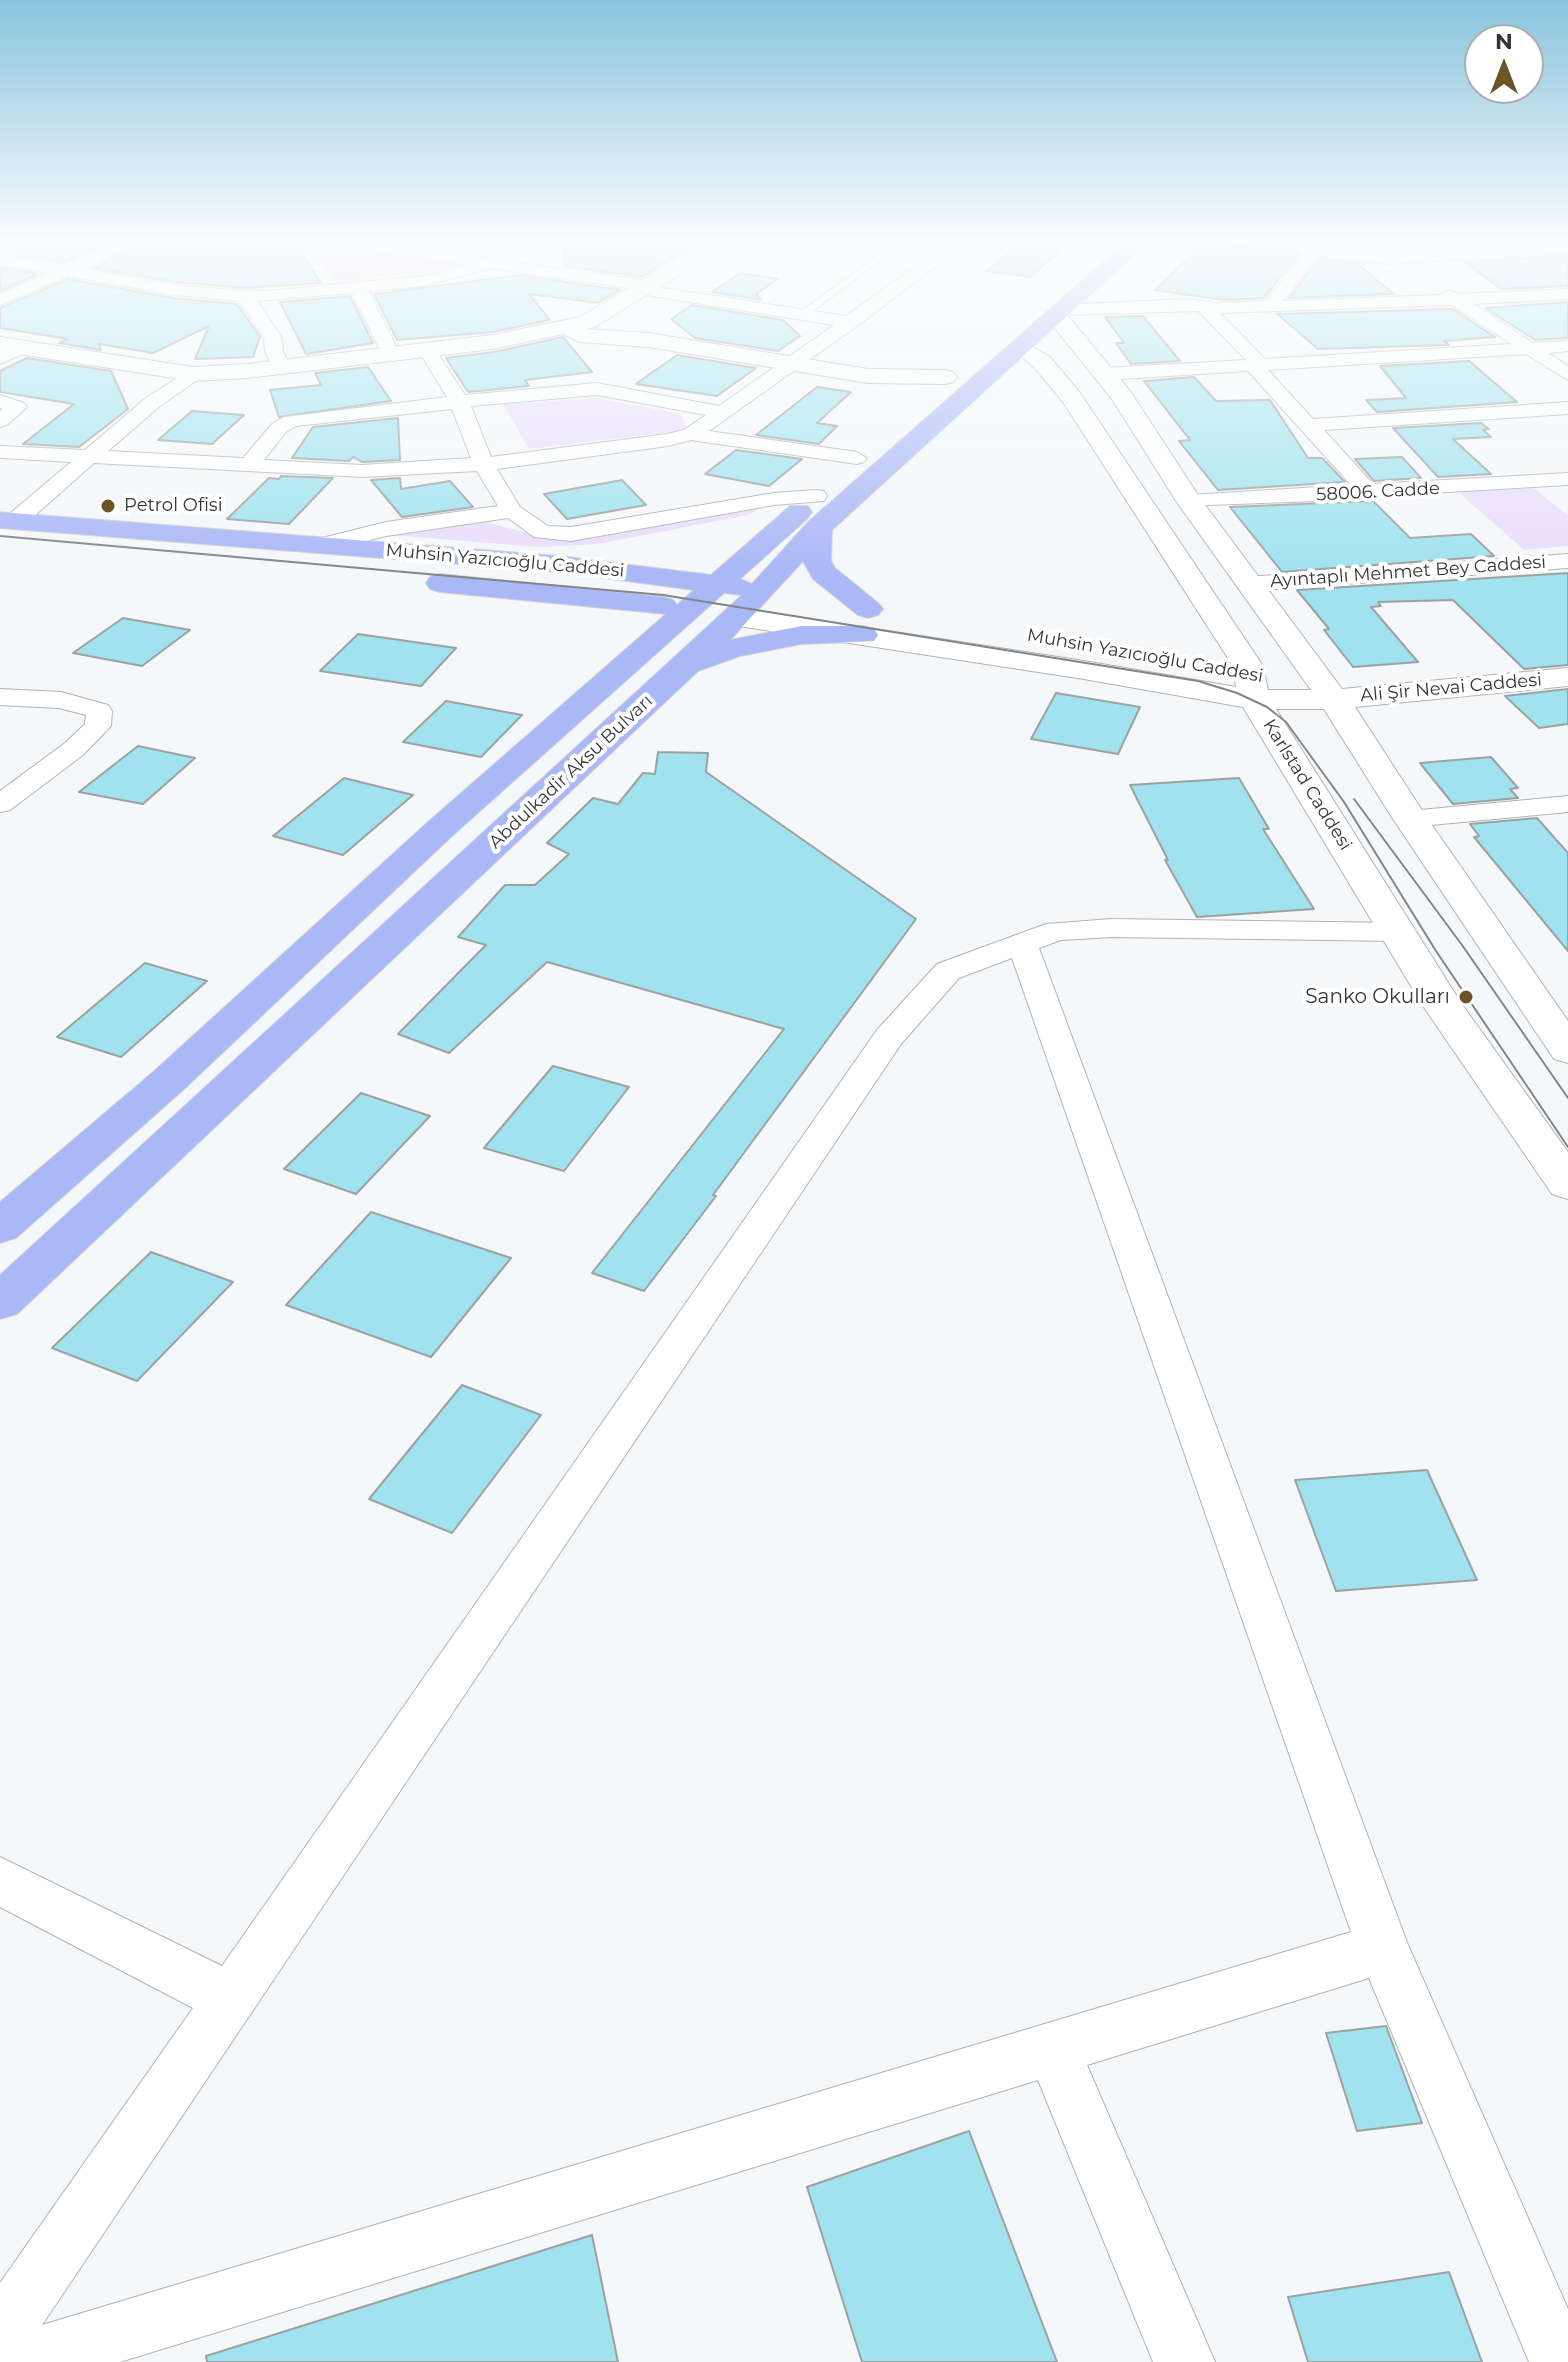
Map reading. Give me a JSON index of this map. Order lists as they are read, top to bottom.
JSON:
{
  "streets": {
    "main road": ["Muhsin Yazıcıoğlu Caddesi", "Abdulkadir Aksu Bulvarı"],
    "street": [
      "58006. Cadde",
      "Ayıntaplı Mehmet Bey Caddesi",
      "Ali Şir Nevai Caddesi",
      "Karlstad Caddesi"
    ]
  },
  "crossings": [
    ["Muhsin Yazıcıoğlu Caddesi", "Ali Şir Nevai Caddesi"],
    ["Muhsin Yazıcıoğlu Caddesi", "Abdulkadir Aksu Bulvarı"],
    ["Muhsin Yazıcıoğlu Caddesi", "Karlstad Caddesi"]
  ],
  "places": ["Petrol Ofisi", "Sanko Okulları"],
  "north": "top"
}
